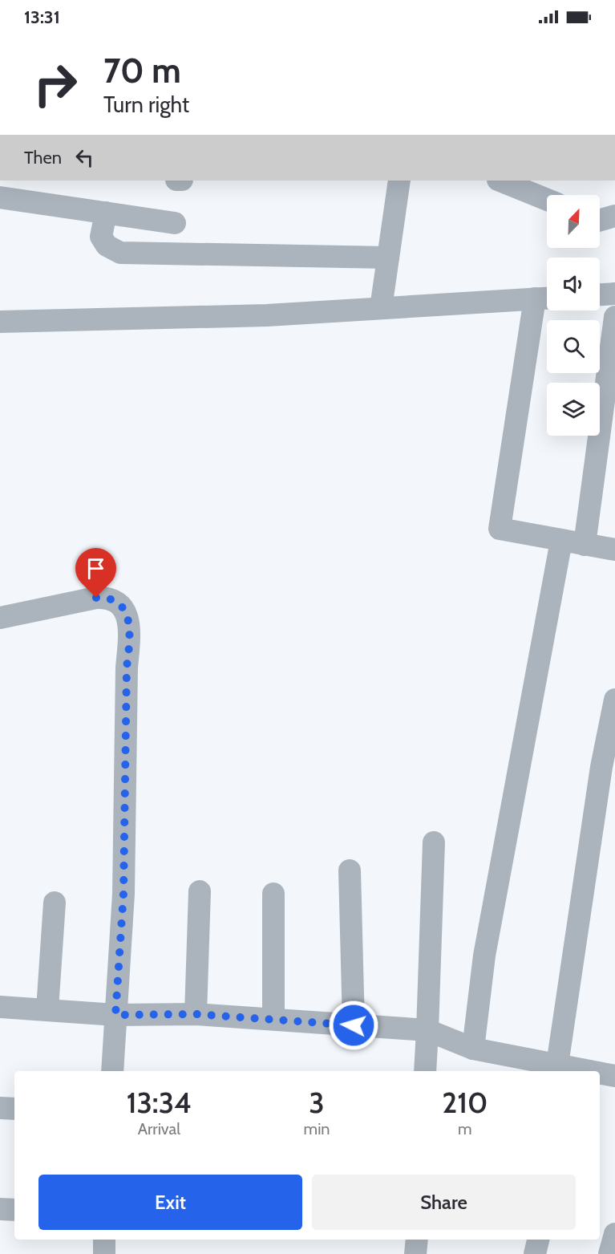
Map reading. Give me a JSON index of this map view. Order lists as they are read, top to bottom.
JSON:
{
  "north": "top right",
  "page": {
    "status": "13:31",
    "turn": ["70 m", "Turn right"],
    "then": "Then",
    "eta": [
      "13:34",
      "Arrival",
      "3",
      "min",
      "210",
      "m"
    ],
    "buttons": ["Exit", "Share"]
  }
}
